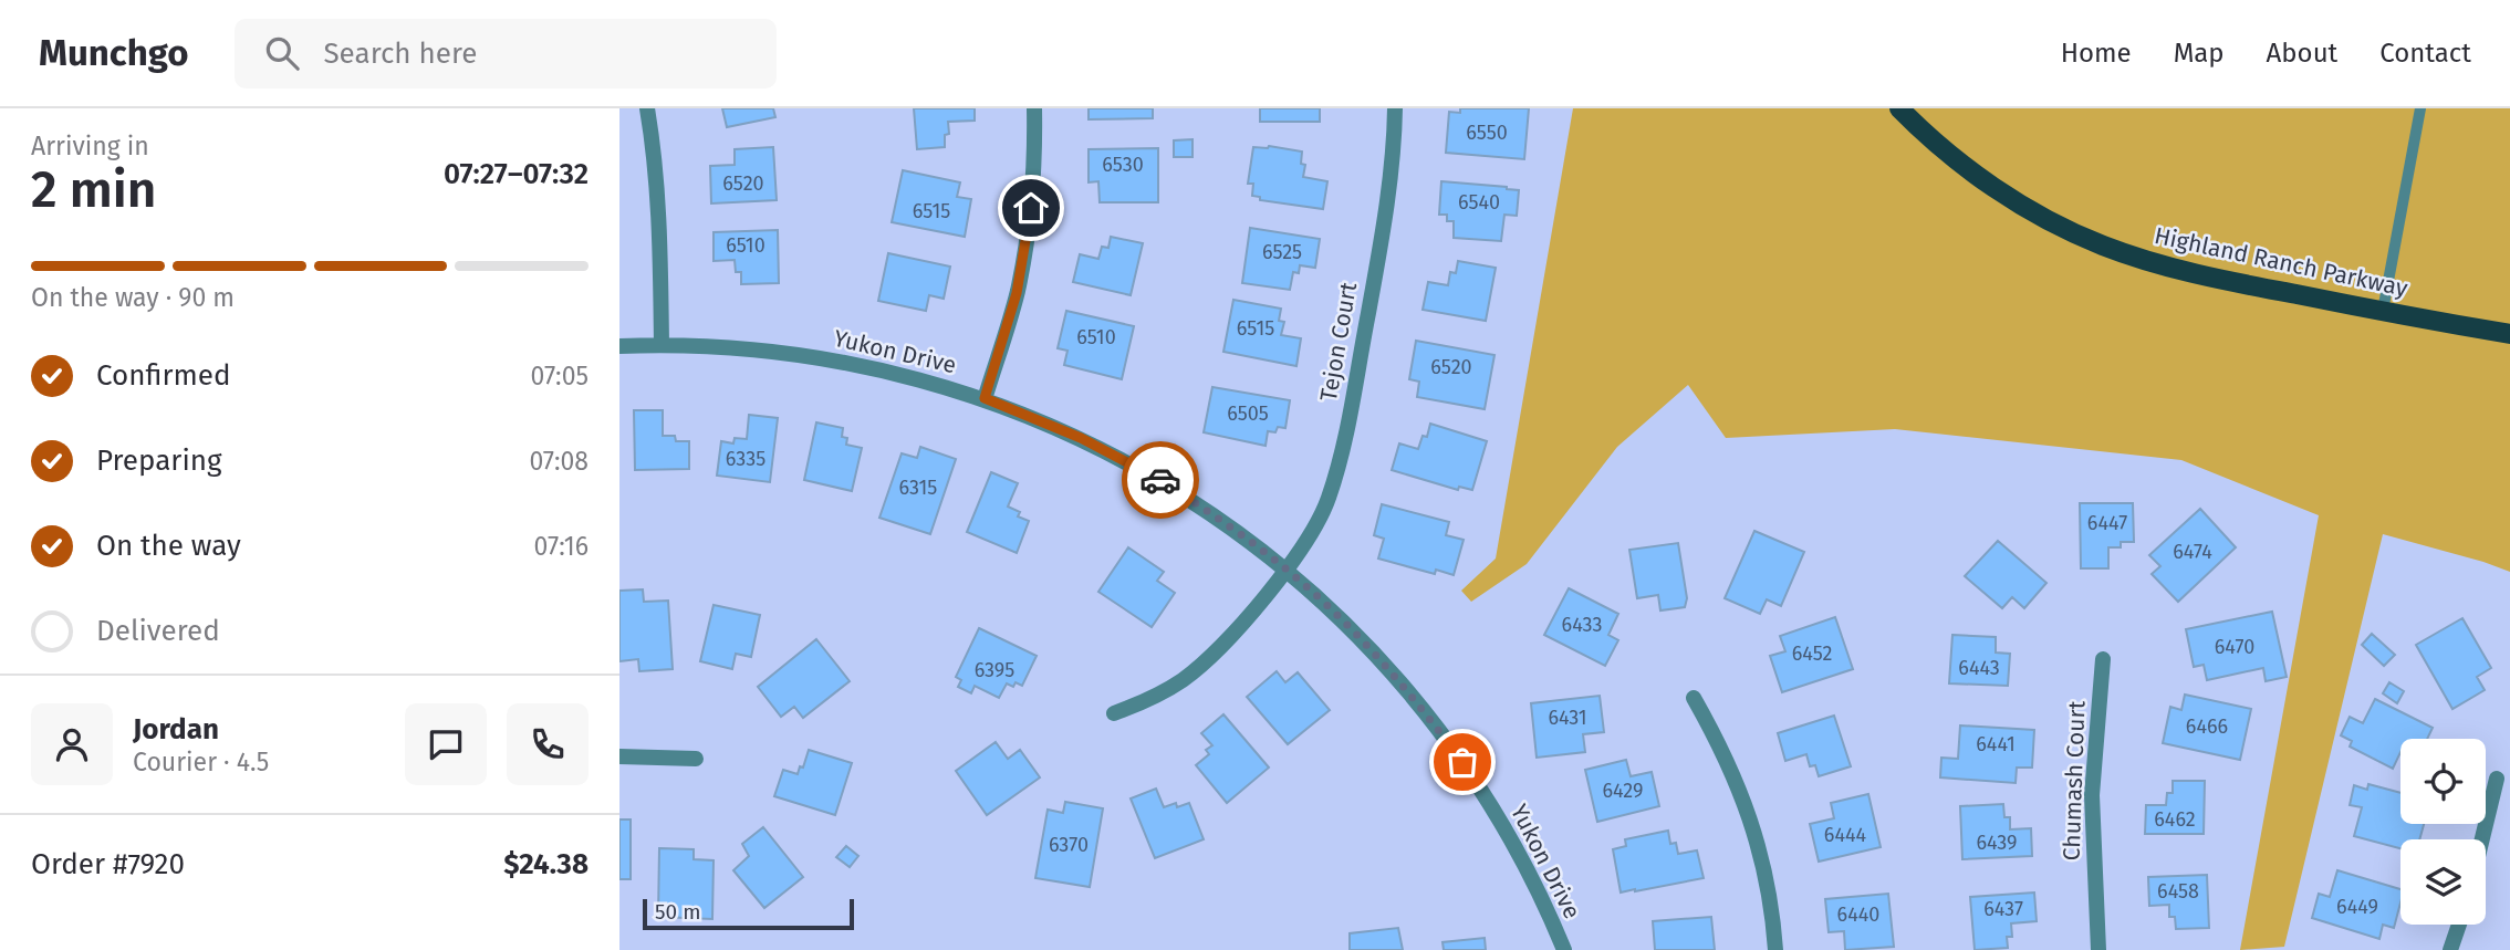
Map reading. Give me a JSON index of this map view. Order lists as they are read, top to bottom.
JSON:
{
  "streets": {
    "main road": ["Highland Ranch Parkway"],
    "street": ["Tejon Court", "Yukon Drive", "Chumash Court"]
  },
  "crossings": [
    ["Tejon Court", "Yukon Drive"]
  ],
  "house_numbers": [
    "6550",
    "6530",
    "6520",
    "6540",
    "6515",
    "6510",
    "6525",
    "6515",
    "6510",
    "6520",
    "6505",
    "6335",
    "6315",
    "6447",
    "6474",
    "6433",
    "6470",
    "6452",
    "6443",
    "6395",
    "6431",
    "6466",
    "6441",
    "6429",
    "6462",
    "6444",
    "6439",
    "6370",
    "6458",
    "6449",
    "6437",
    "6440"
  ],
  "scale_bar": "50 m",
  "page": {
    "header": "Munchgo",
    "search": "Search here",
    "nav": [
      "Home",
      "Map",
      "About",
      "Contact"
    ],
    "heading": ["2 min", "Arriving in", "07:27–07:32"],
    "panel": [
      "Jordan",
      "Courier · 4.5",
      "Order #7920",
      "$24.38"
    ],
    "bar": "On the way · 90 m",
    "list": [
      ["Confirmed", "07:05"],
      ["Preparing", "07:08"],
      ["On the way", "07:16"],
      "Delivered"
    ],
    "scale": "50 m"
  }
}
